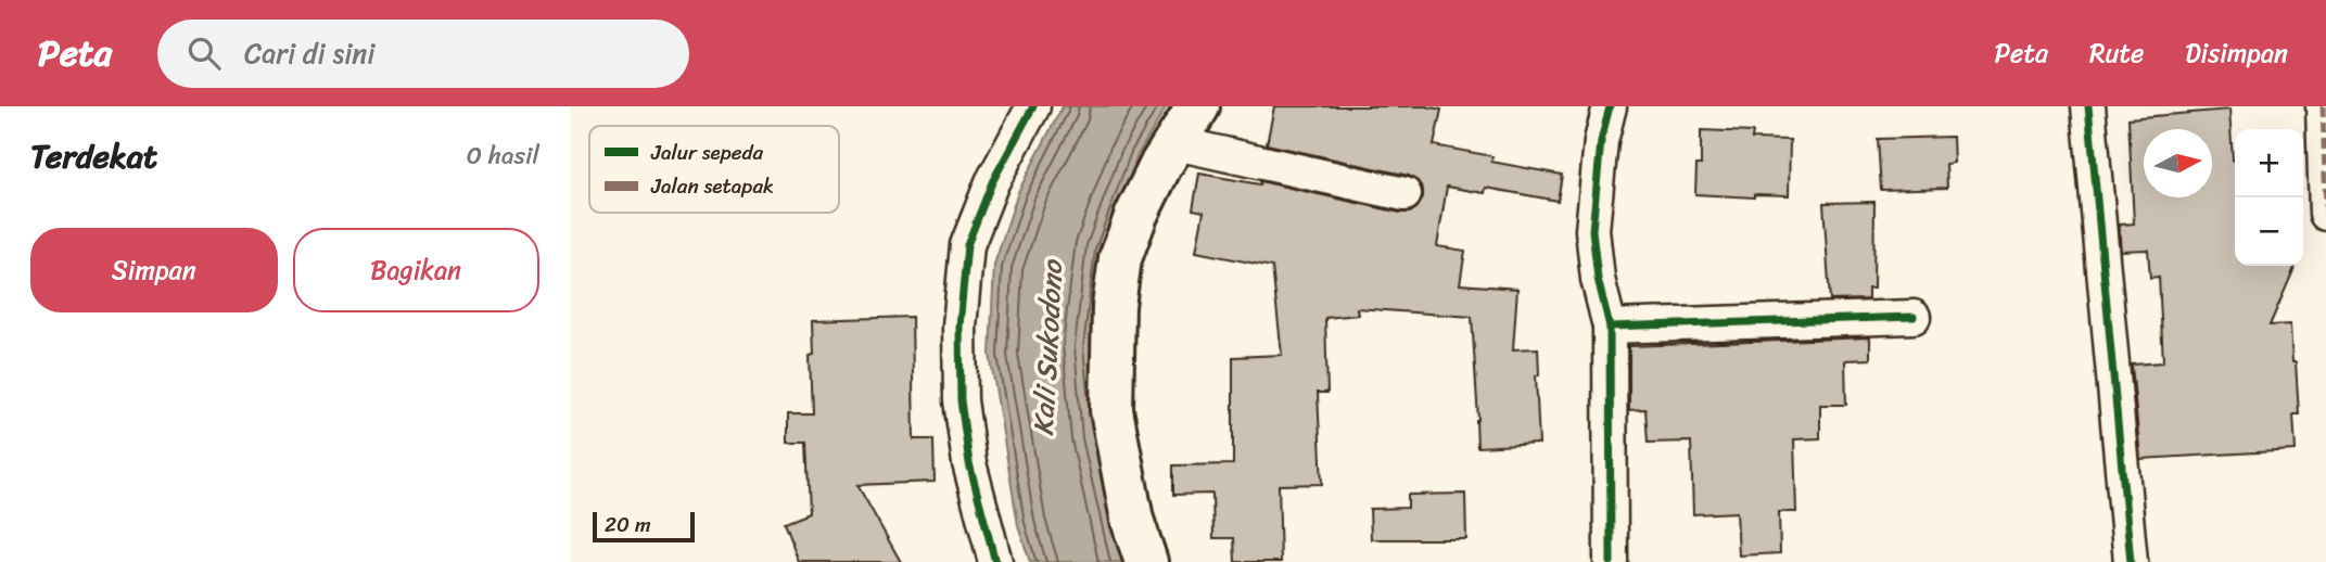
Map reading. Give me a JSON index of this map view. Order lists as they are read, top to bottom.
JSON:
{
  "water": ["Kali Sukodono"],
  "legend": ["Jalur sepeda", "Jalan setapak"],
  "scale_bar": "20 m",
  "north": "right",
  "page": {
    "header": "Peta",
    "search": "Cari di sini",
    "nav": ["Peta", "Rute", "Disimpan"],
    "heading": ["Terdekat", "0 hasil"],
    "map_buttons": ["+", "−"],
    "buttons": ["Simpan", "Bagikan"],
    "scale": "20 m"
  }
}
